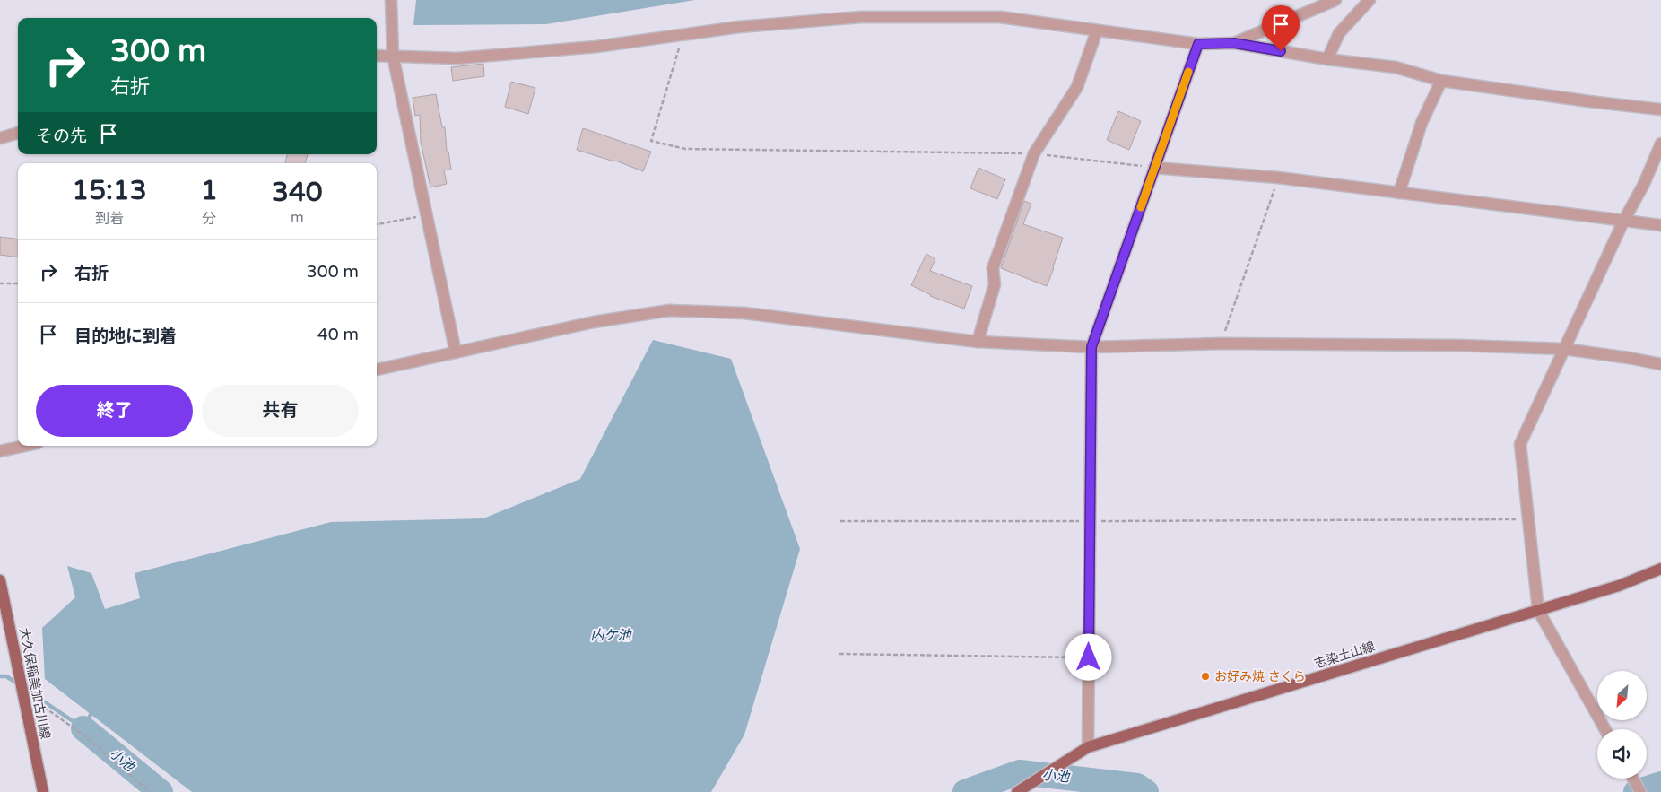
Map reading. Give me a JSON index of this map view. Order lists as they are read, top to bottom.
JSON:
{
  "streets": {
    "main road": ["志染土山線", "大久保稲美加古川線"]
  },
  "water": ["内ケ池", "小池"],
  "places": ["お好み焼 さくら"],
  "north": "bottom left",
  "page": {
    "turn": ["300 m", "右折"],
    "then": "その先",
    "eta": [
      "15:13",
      "到着",
      "1",
      "分",
      "340",
      "m"
    ],
    "list": [
      {
        "name": "右折",
        "value": "300 m"
      },
      {
        "name": "目的地に到着",
        "value": "40 m"
      }
    ],
    "buttons": ["終了", "共有"]
  }
}
